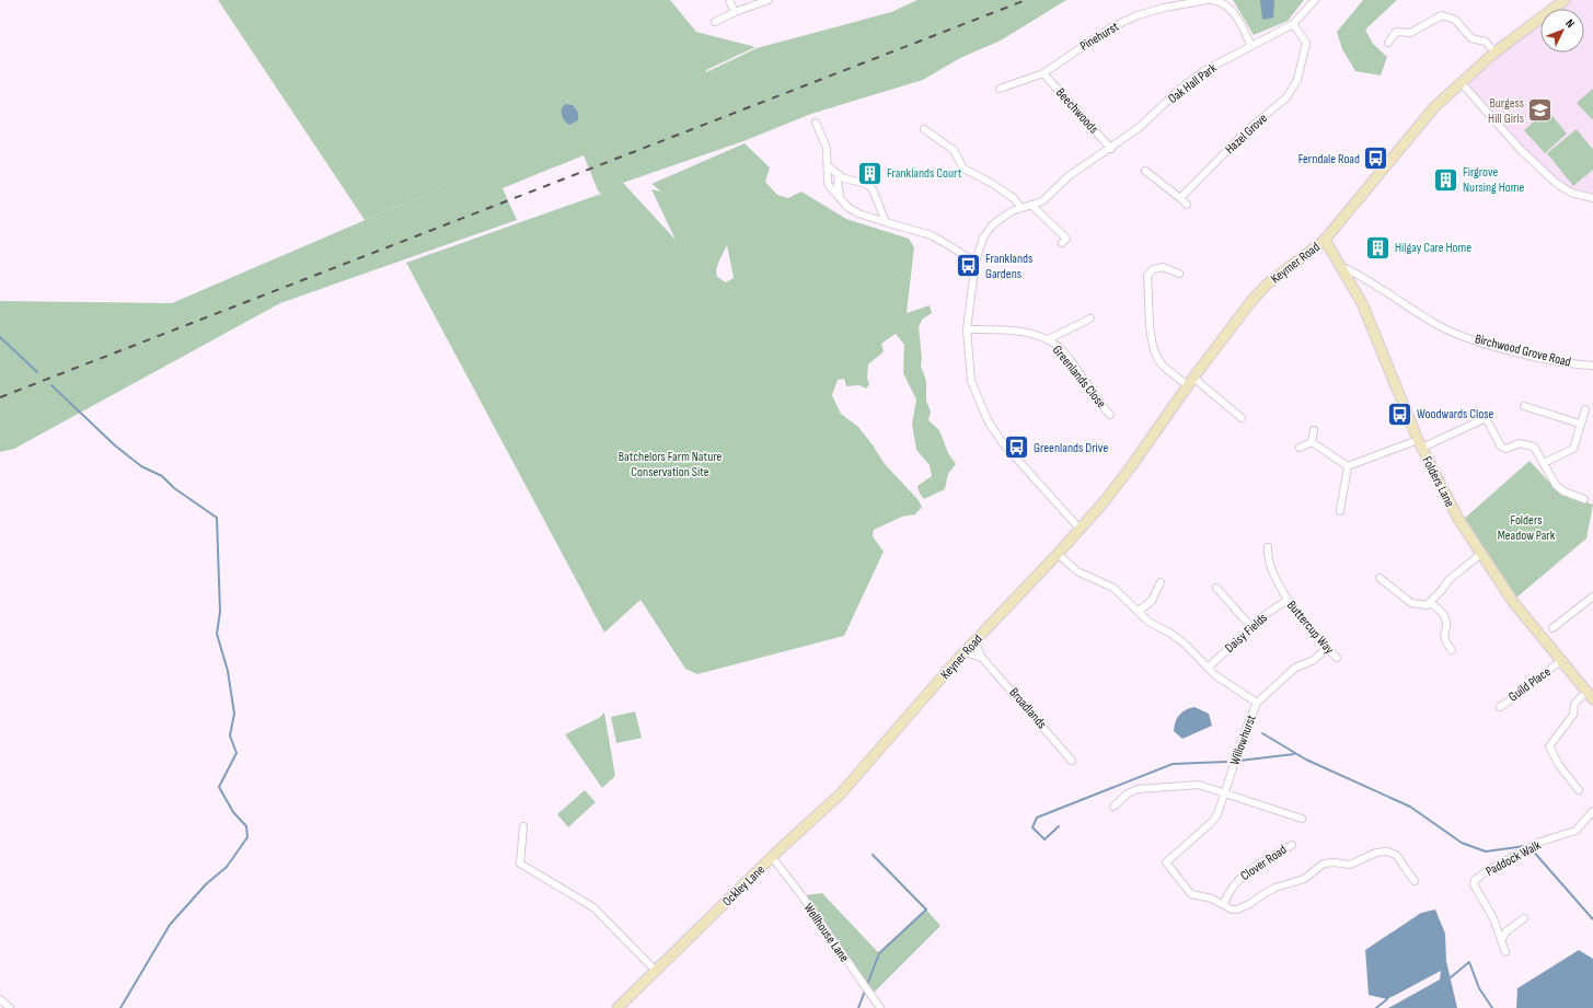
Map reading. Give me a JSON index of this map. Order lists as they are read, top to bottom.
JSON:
{
  "streets": {
    "street": [
      "Pinehurst",
      "Oak Hall Park",
      "Beechwoods",
      "Hazel Grove",
      "Keymer Road",
      "Birchwood Grove Road",
      "Greenlands Close",
      "Folders Lane",
      "Buttercup Way",
      "Daisy Fields",
      "Keyner Road",
      "Guild Place",
      "Broadlands",
      "Willowhurst",
      "Paddock Walk",
      "Clover Road",
      "Ockley Lane",
      "Wellhouse Lane"
    ]
  },
  "crossings": [
    ["Pinehurst", "Beechwoods"],
    ["Oak Hall Park", "Beechwoods"],
    ["Oak Hall Park", "Hazel Grove"],
    ["Keymer Road", "Folders Lane"],
    ["Keymer Road", "Keyner Road"],
    ["Keymer Road", "Willowhurst"],
    ["Birchwood Grove Road", "Folders Lane"],
    ["Folders Lane", "Guild Place"],
    ["Buttercup Way", "Daisy Fields"],
    ["Daisy Fields", "Willowhurst"],
    ["Keyner Road", "Broadlands"],
    ["Keyner Road", "Willowhurst"],
    ["Keyner Road", "Ockley Lane"],
    ["Willowhurst", "Clover Road"],
    ["Ockley Lane", "Wellhouse Lane"]
  ],
  "parks": ["Batchelors Farm Nature Conservation Site", "Folders Meadow Park"],
  "places": {
    "school or university": ["Burgess Hill Girls"],
    "bus stop": [
      "Ferndale Road",
      "Franklands Gardens",
      "Woodwards Close",
      "Greenlands Drive"
    ],
    "building": ["Franklands Court", "Firgrove Nursing Home", "Hilgay Care Home"]
  },
  "north": "top right"
}
